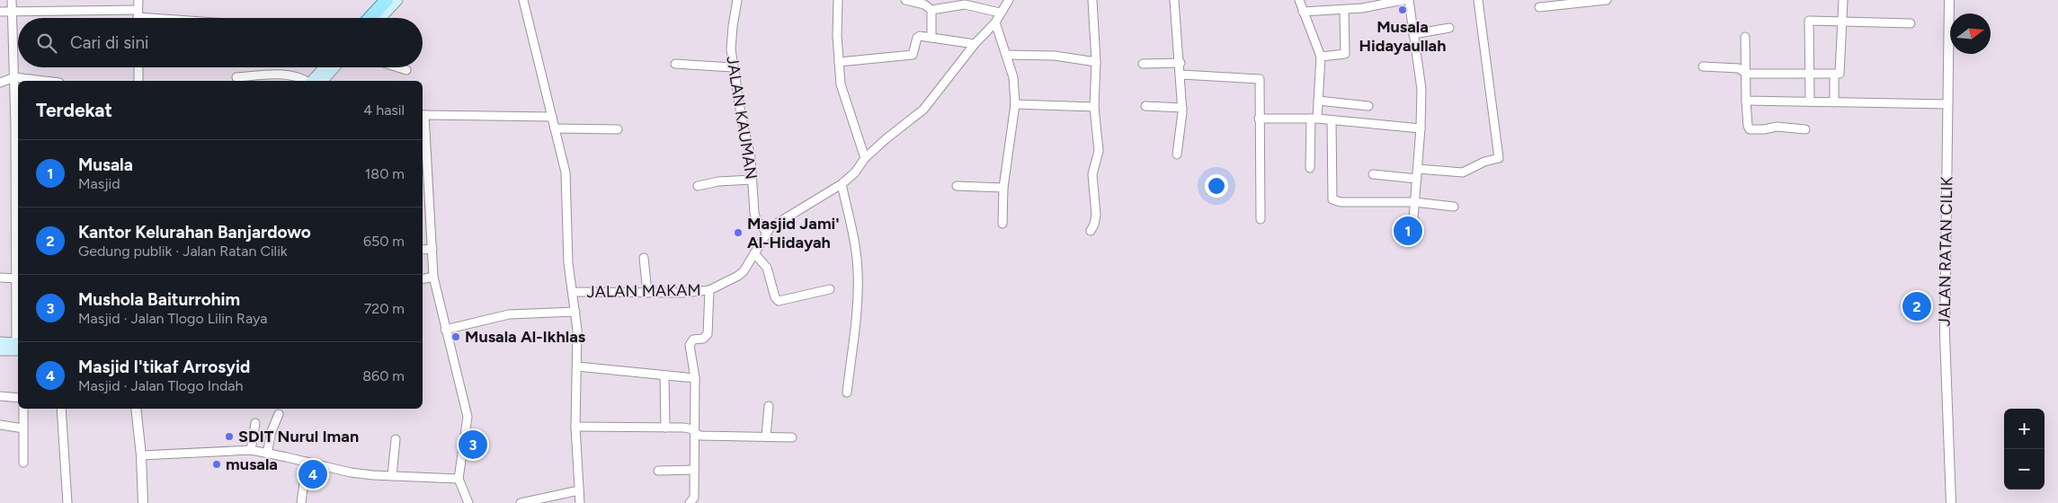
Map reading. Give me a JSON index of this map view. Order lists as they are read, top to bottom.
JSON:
{
  "streets": {
    "street": ["JALAN KAUMAN", "JALAN RATAN CILIK", "JALAN MAKAM"]
  },
  "crossings": [
    ["JALAN KAUMAN", "JALAN MAKAM"]
  ],
  "places": [
    "Musala Hidayaullah",
    "Masjid Jami' Al-Hidayah",
    "Musala Al-Ikhlas",
    "SDIT Nurul Iman",
    "musala"
  ],
  "north": "right",
  "page": {
    "search": "Cari di sini",
    "heading": ["Terdekat", "4 hasil"],
    "list": [
      {
        "mark": "1",
        "name": "Musala",
        "note": "Masjid",
        "value": "180 m"
      },
      {
        "mark": "2",
        "name": "Kantor Kelurahan Banjardowo",
        "note": "Gedung publik · Jalan Ratan Cilik",
        "value": "650 m"
      },
      {
        "mark": "3",
        "name": "Mushola Baiturrohim",
        "note": "Masjid · Jalan Tlogo Lilin Raya",
        "value": "720 m"
      },
      {
        "mark": "4",
        "name": "Masjid I'tikaf Arrosyid",
        "note": "Masjid · Jalan Tlogo Indah",
        "value": "860 m"
      }
    ],
    "pins": [
      "1",
      "2",
      "3",
      "4"
    ],
    "map_buttons": ["+", "−"]
  }
}
